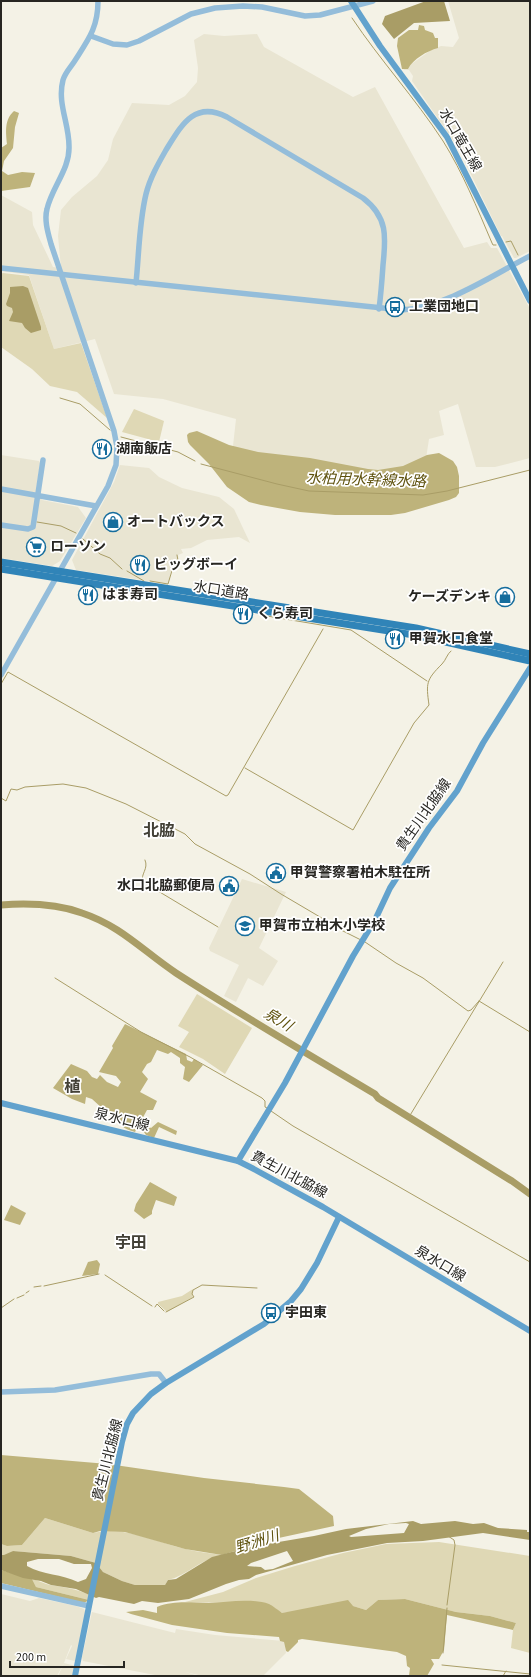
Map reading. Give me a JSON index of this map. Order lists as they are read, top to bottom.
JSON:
{
  "streets": {
    "highway": ["水口道路"],
    "main road": ["水口竜王線", "貴生川北脇線", "泉水口線"]
  },
  "crossings": [
    ["貴生川北脇線", "泉水口線"]
  ],
  "districts": ["北脇", "植", "宇田"],
  "water": ["水柏用水幹線水路", "泉川", "野洲川"],
  "places": {
    "bus stop": ["工業団地口", "宇田東"],
    "restaurant": [
      "湖南飯店",
      "ビッグボーイ",
      "はま寿司",
      "くら寿司",
      "甲賀水口食堂"
    ],
    "shop": ["オートバックス", "ケーズデンキ"],
    "supermarket": ["ローソン"],
    "public building": ["甲賀警察署柏木駐在所", "水口北脇郵便局"],
    "school or university": ["甲賀市立柏木小学校"]
  },
  "scale_bar": "200 m"
}
